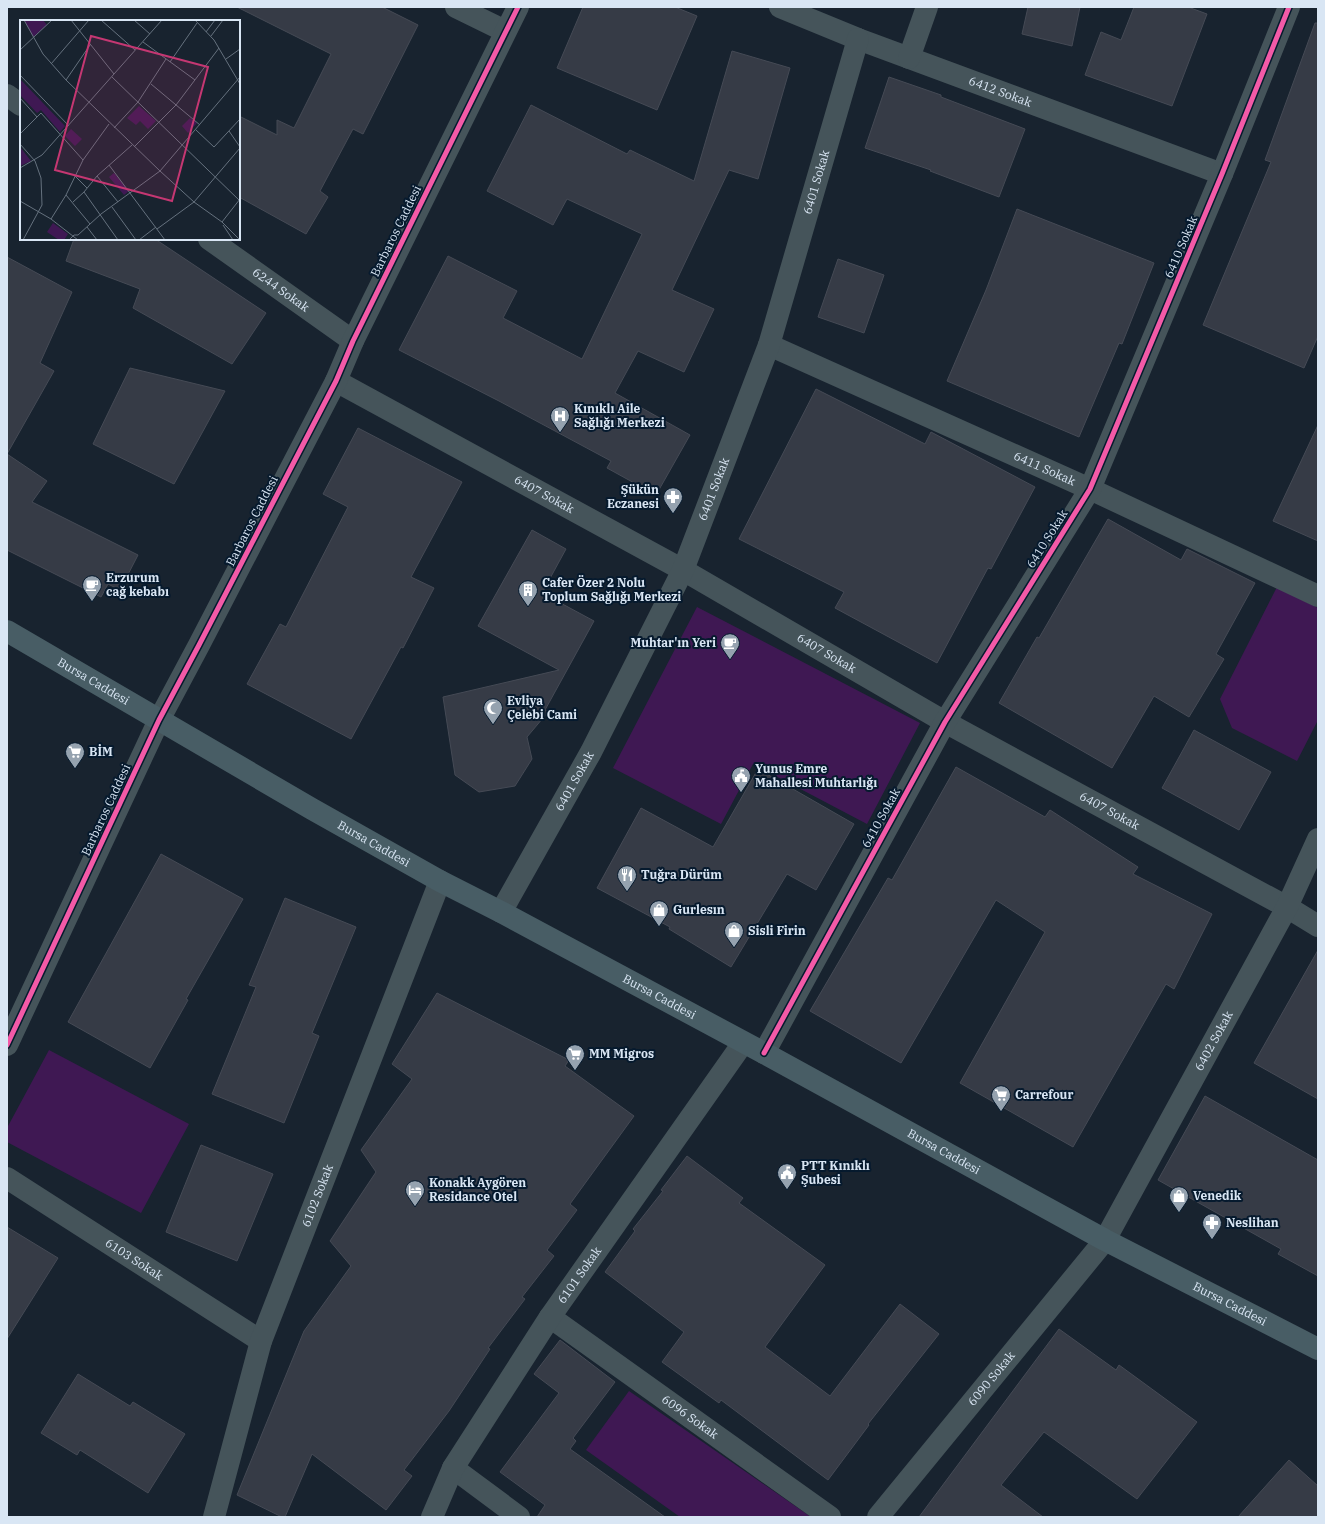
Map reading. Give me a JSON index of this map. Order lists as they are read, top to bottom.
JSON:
{
  "streets": {
    "main road": ["Bursa Caddesi"],
    "street": [
      "6412 Sokak",
      "6401 Sokak",
      "Barbaros Caddesi",
      "6410 Sokak",
      "6244 Sokak",
      "6411 Sokak",
      "6407 Sokak",
      "6402 Sokak",
      "6102 Sokak",
      "6103 Sokak",
      "6101 Sokak",
      "6090 Sokak",
      "6096 Sokak"
    ]
  },
  "crossings": [
    ["6412 Sokak", "6401 Sokak"],
    ["6412 Sokak", "6410 Sokak"],
    ["6401 Sokak", "6411 Sokak"],
    ["6401 Sokak", "6407 Sokak"],
    ["6401 Sokak", "Bursa Caddesi"],
    ["Barbaros Caddesi", "6244 Sokak"],
    ["Barbaros Caddesi", "6407 Sokak"],
    ["Barbaros Caddesi", "Bursa Caddesi"],
    ["6410 Sokak", "6411 Sokak"],
    ["6410 Sokak", "6407 Sokak"],
    ["6410 Sokak", "Bursa Caddesi"],
    ["6407 Sokak", "6402 Sokak"],
    ["Bursa Caddesi", "6402 Sokak"],
    ["Bursa Caddesi", "6102 Sokak"],
    ["Bursa Caddesi", "6101 Sokak"],
    ["Bursa Caddesi", "6090 Sokak"],
    ["6402 Sokak", "6090 Sokak"],
    ["6102 Sokak", "6103 Sokak"],
    ["6101 Sokak", "6096 Sokak"]
  ],
  "places": {
    "hospital": ["Kınıklı Aile Sağlığı Merkezi"],
    "pharmacy": ["Şükün Eczanesi", "Neslihan"],
    "cafe": ["Erzurum cağ kebabı", "Muhtar'ın Yeri"],
    "building": ["Cafer Özer 2 Nolu Toplum Sağlığı Merkezi"],
    "mosque": ["Evliya Çelebi Cami"],
    "supermarket": ["BİM", "MM Migros", "Carrefour"],
    "public building": ["Yunus Emre Mahallesi Muhtarlığı", "PTT Kınıklı Şubesi"],
    "restaurant": ["Tuğra Dürüm"],
    "shop": ["Gurlesın", "Sisli Firin", "Venedik"],
    "hotel": ["Konakk Aygören Residance Otel"]
  }
}
